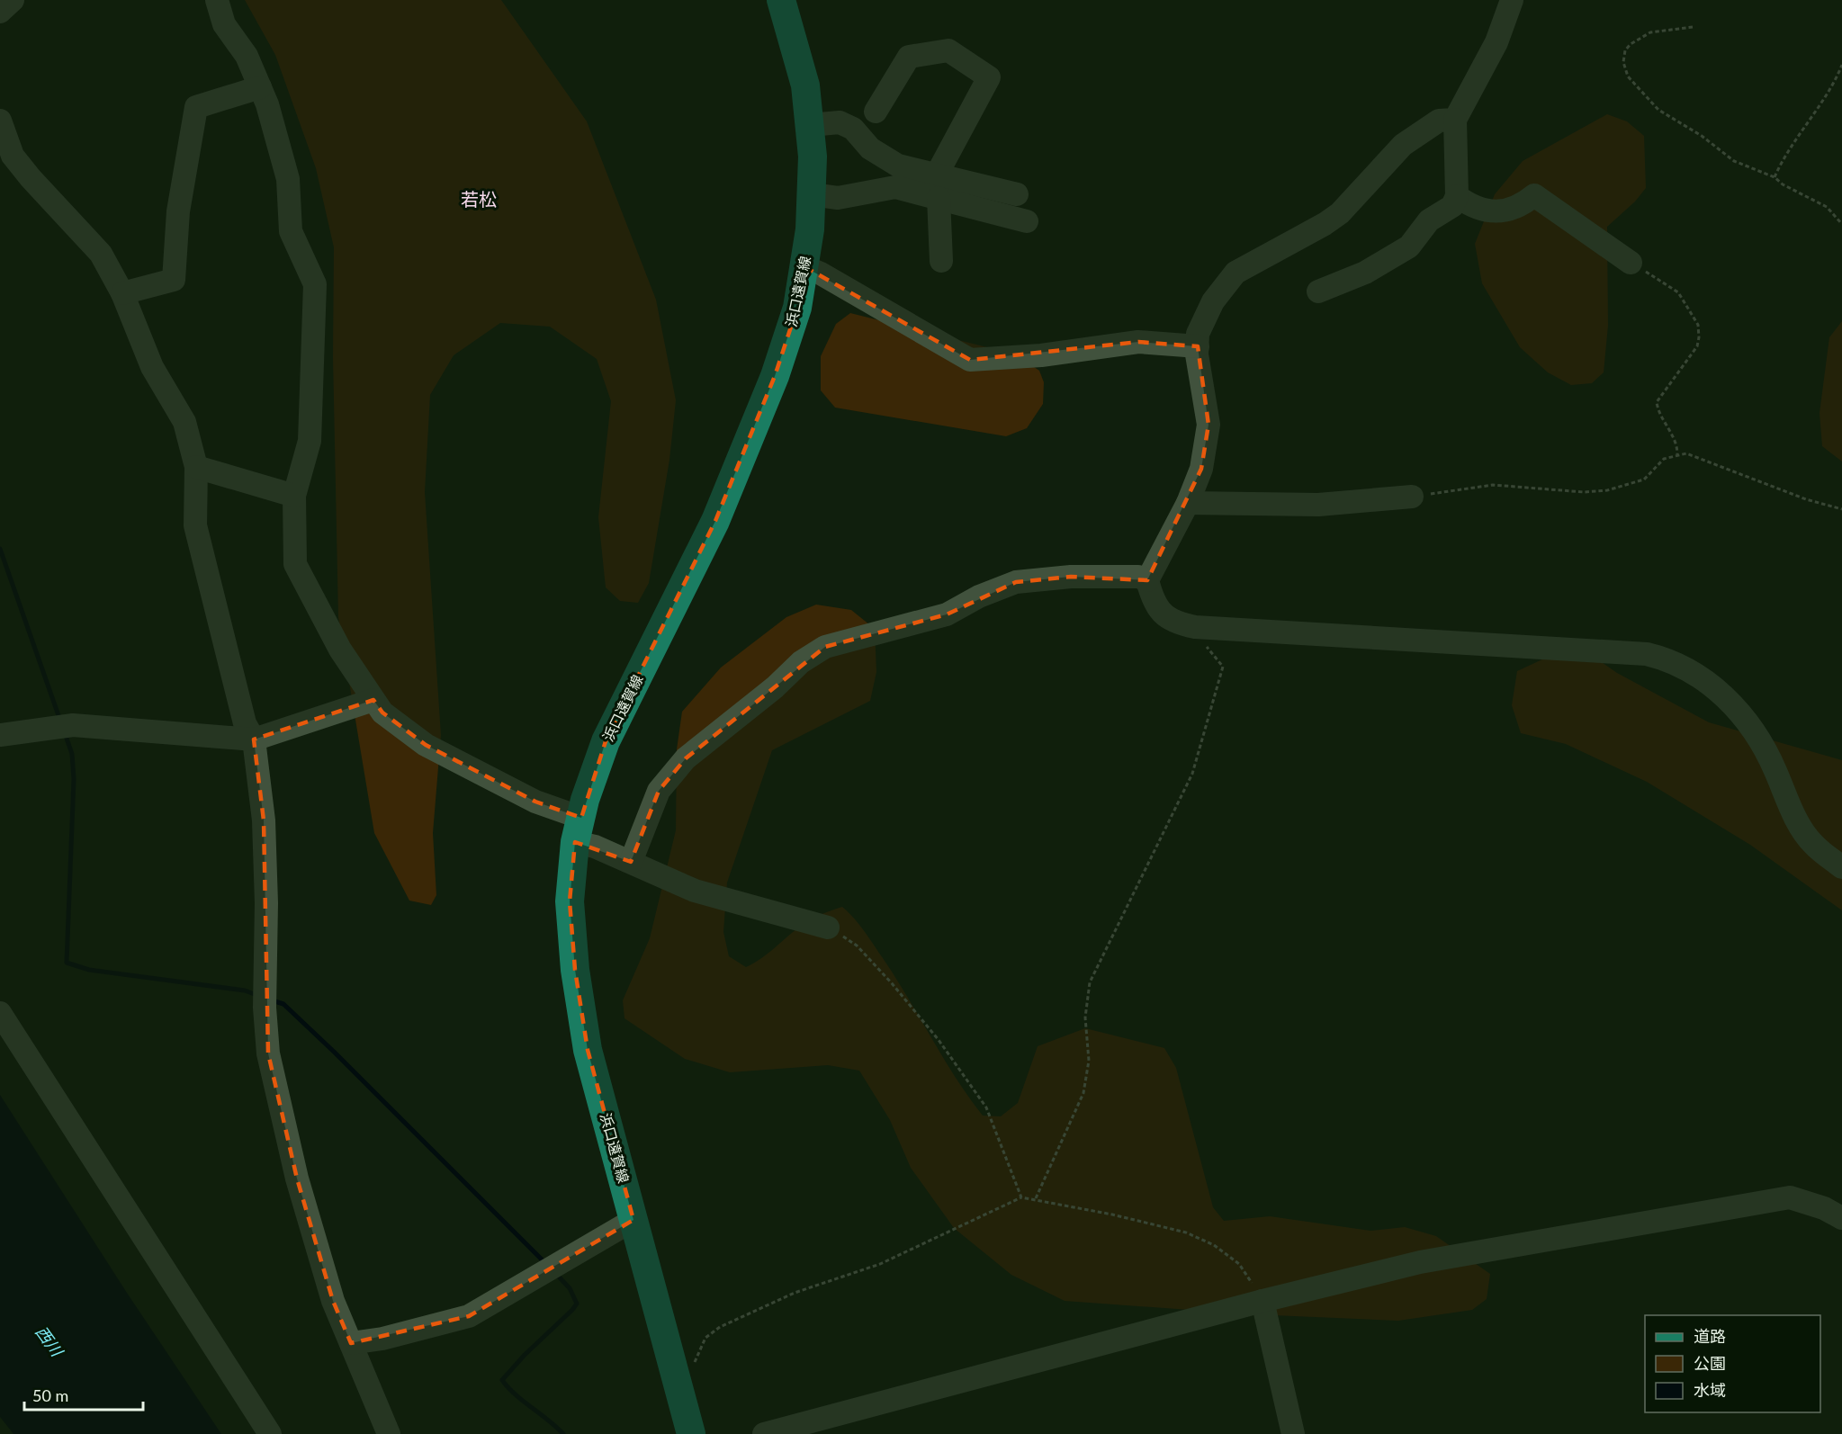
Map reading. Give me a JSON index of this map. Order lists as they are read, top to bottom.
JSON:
{
  "streets": {
    "main road": ["浜口遠賀線"]
  },
  "districts": ["若松"],
  "water": ["西川"],
  "legend": ["道路", "公園", "水域"],
  "scale_bar": "50 m"
}
